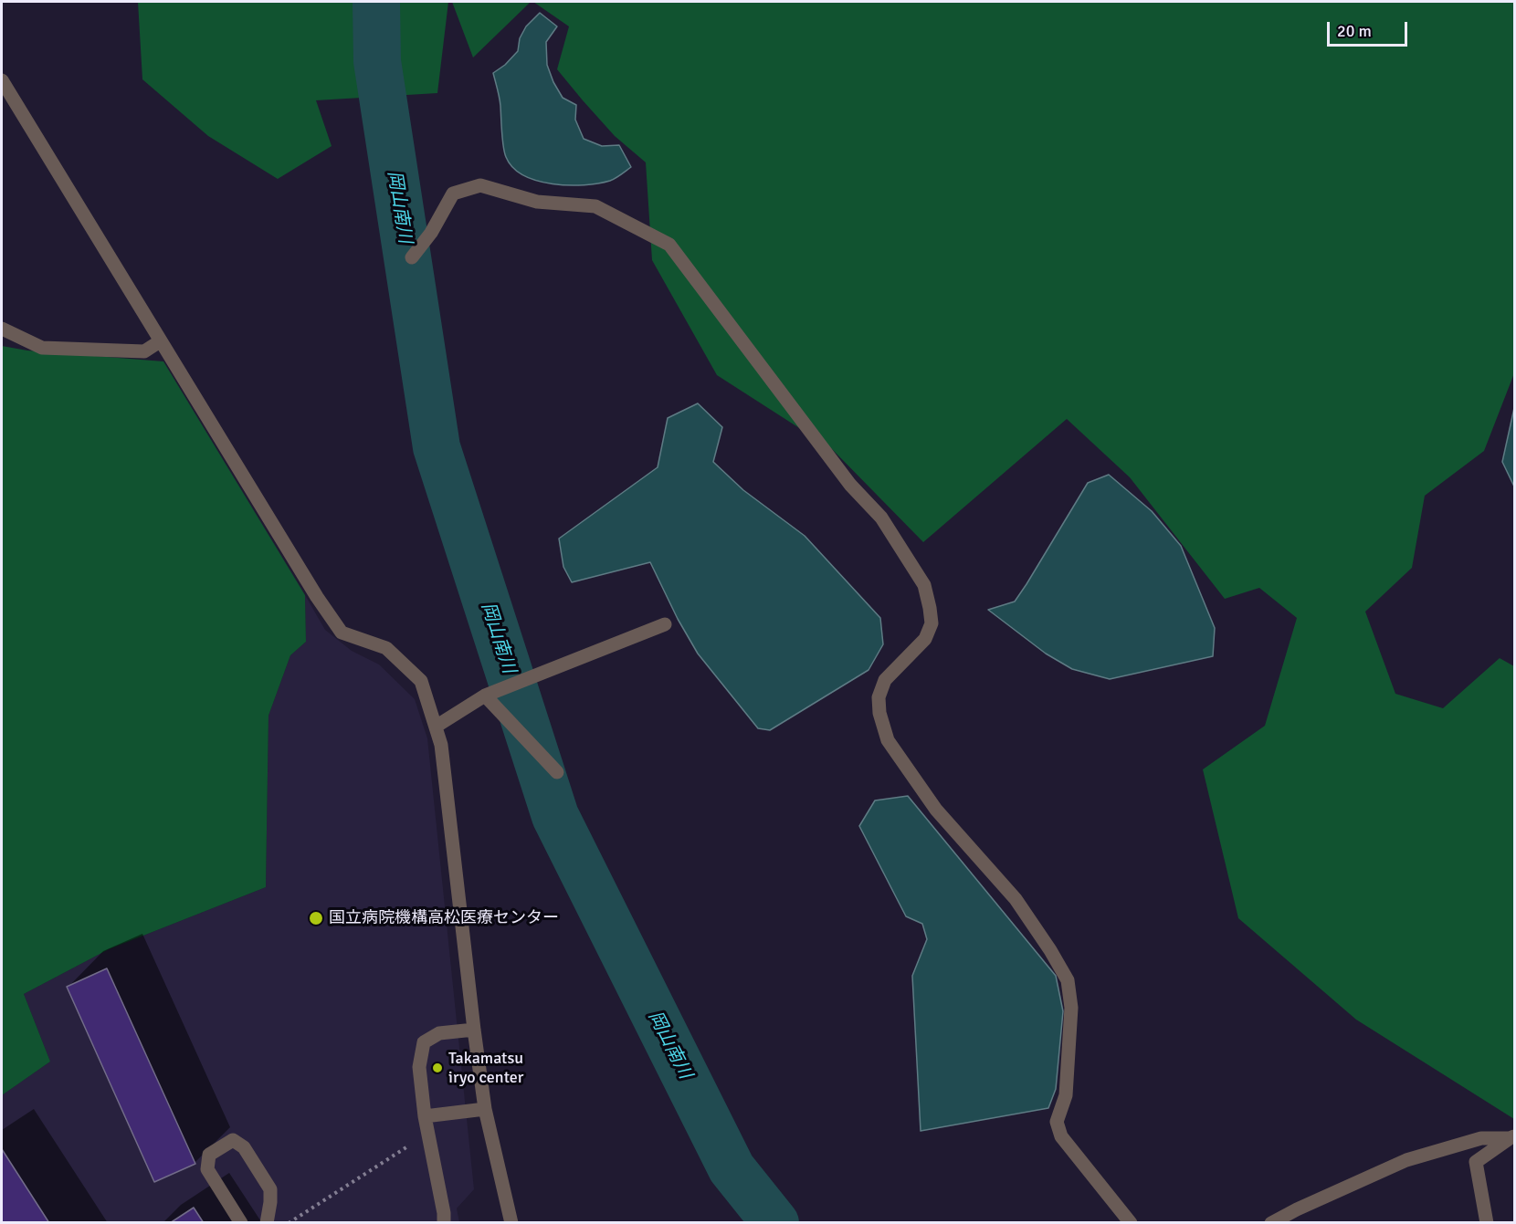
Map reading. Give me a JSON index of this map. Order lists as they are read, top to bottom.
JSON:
{
  "water": ["岡山南川"],
  "places": ["国立病院機構高松医療センター", "Takamatsu iryo center"],
  "scale_bar": "20 m"
}
